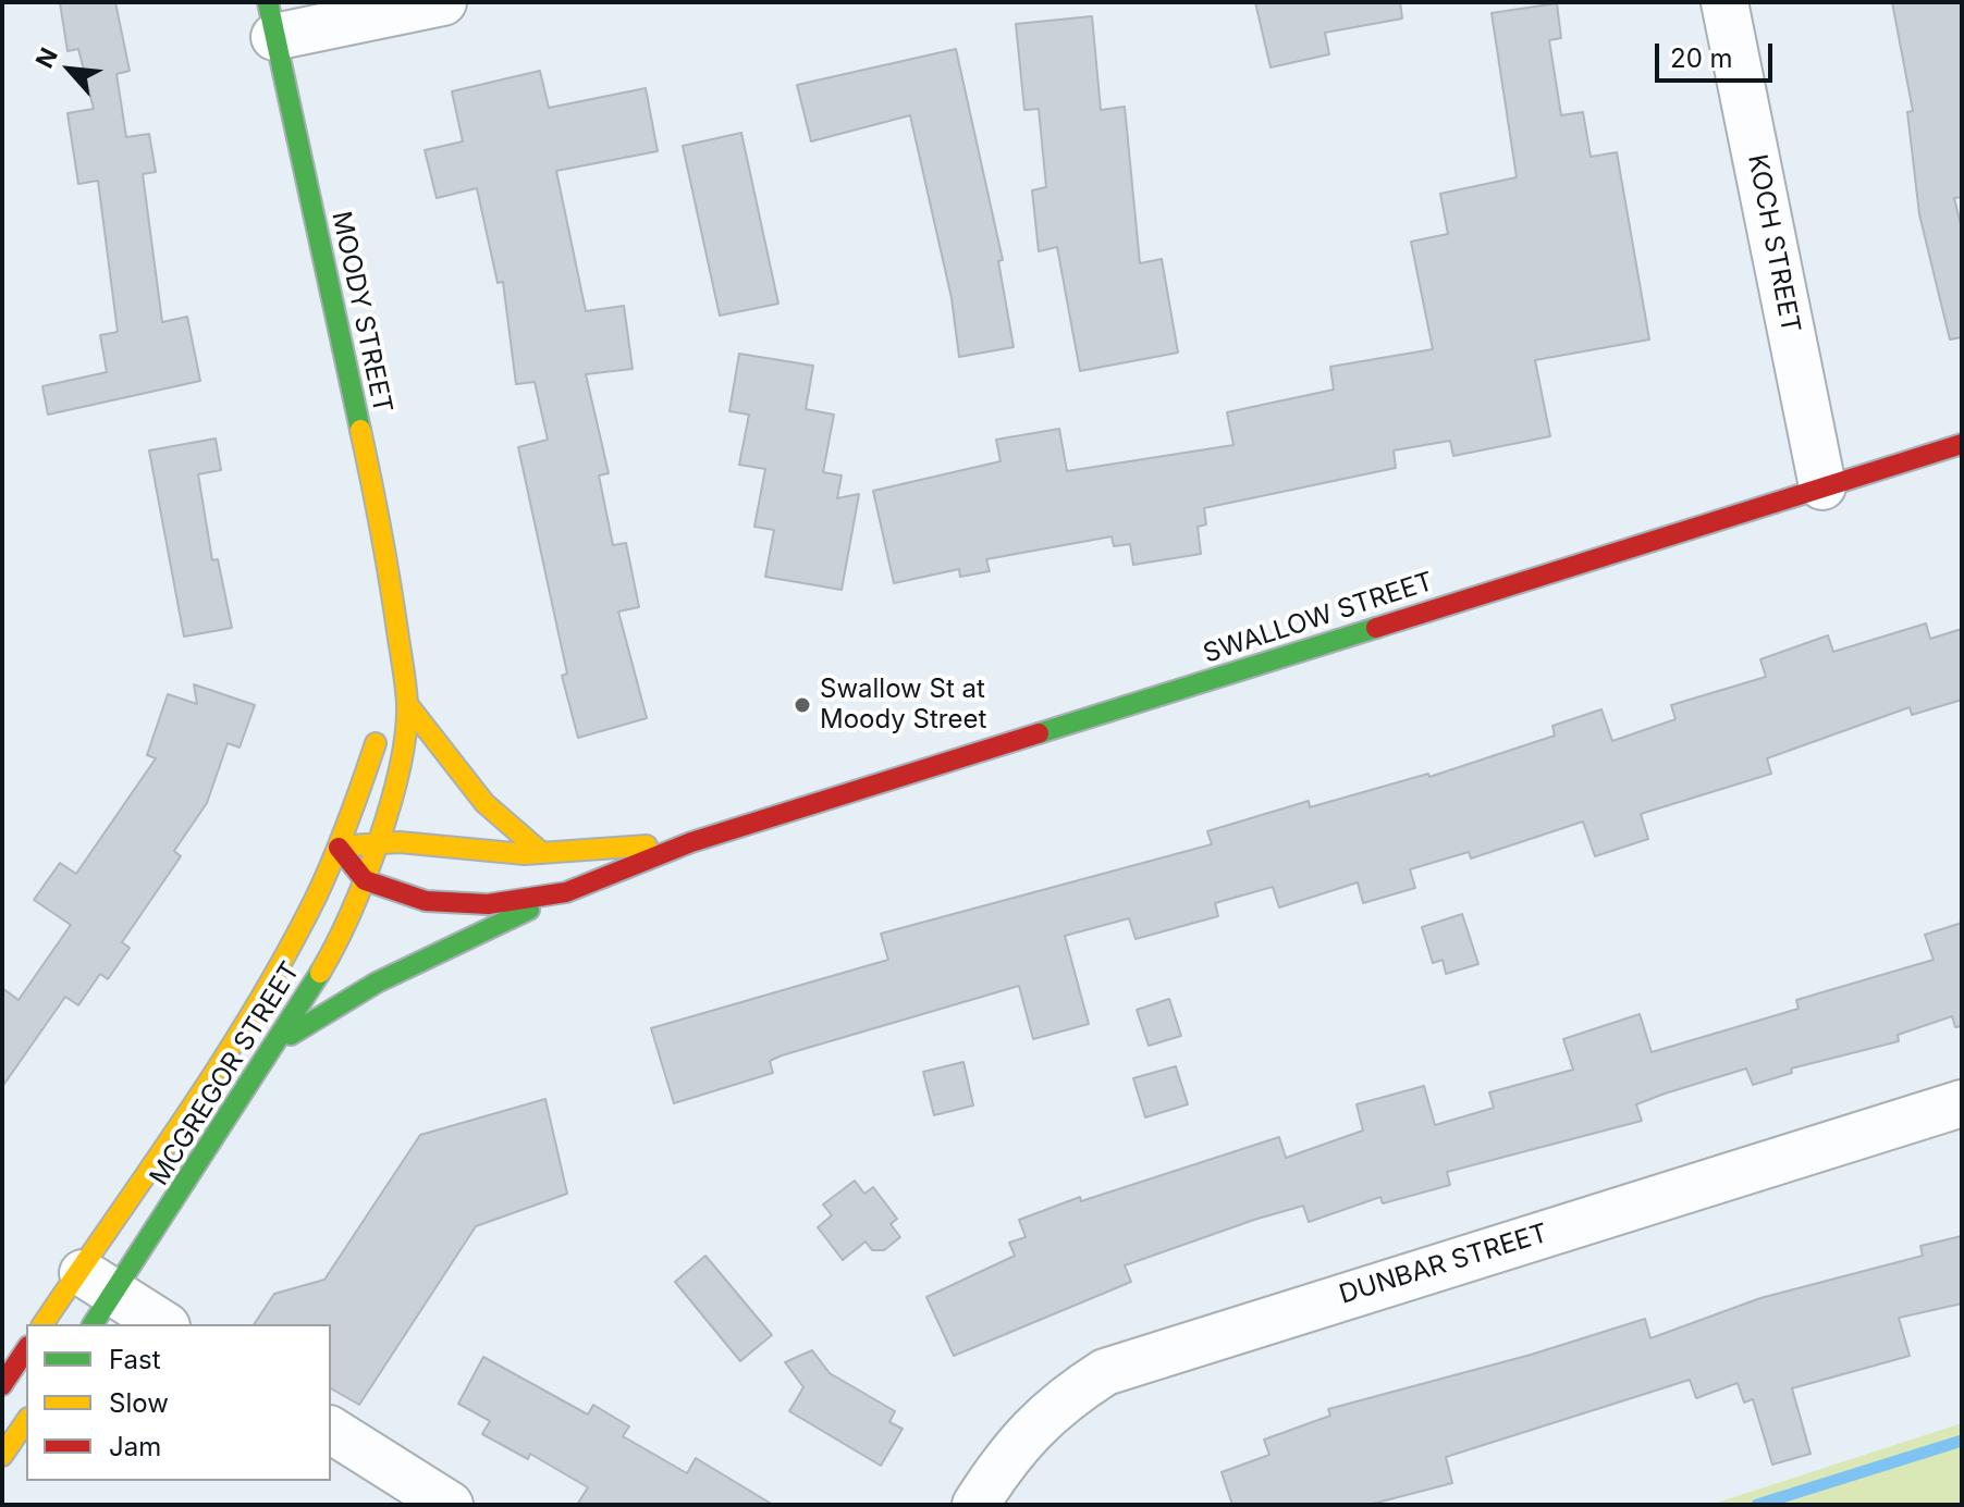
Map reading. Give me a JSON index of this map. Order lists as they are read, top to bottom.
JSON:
{
  "streets": {
    "street": [
      "KOCH STREET",
      "MOODY STREET",
      "SWALLOW STREET",
      "MCGREGOR STREET",
      "DUNBAR STREET"
    ]
  },
  "crossings": [
    ["KOCH STREET", "SWALLOW STREET"],
    ["MOODY STREET", "SWALLOW STREET"],
    ["MOODY STREET", "MCGREGOR STREET"],
    ["SWALLOW STREET", "MCGREGOR STREET"]
  ],
  "places": ["Swallow St at Moody Street"],
  "legend": ["Fast", "Slow", "Jam"],
  "scale_bar": "20 m",
  "north": "top left"
}
